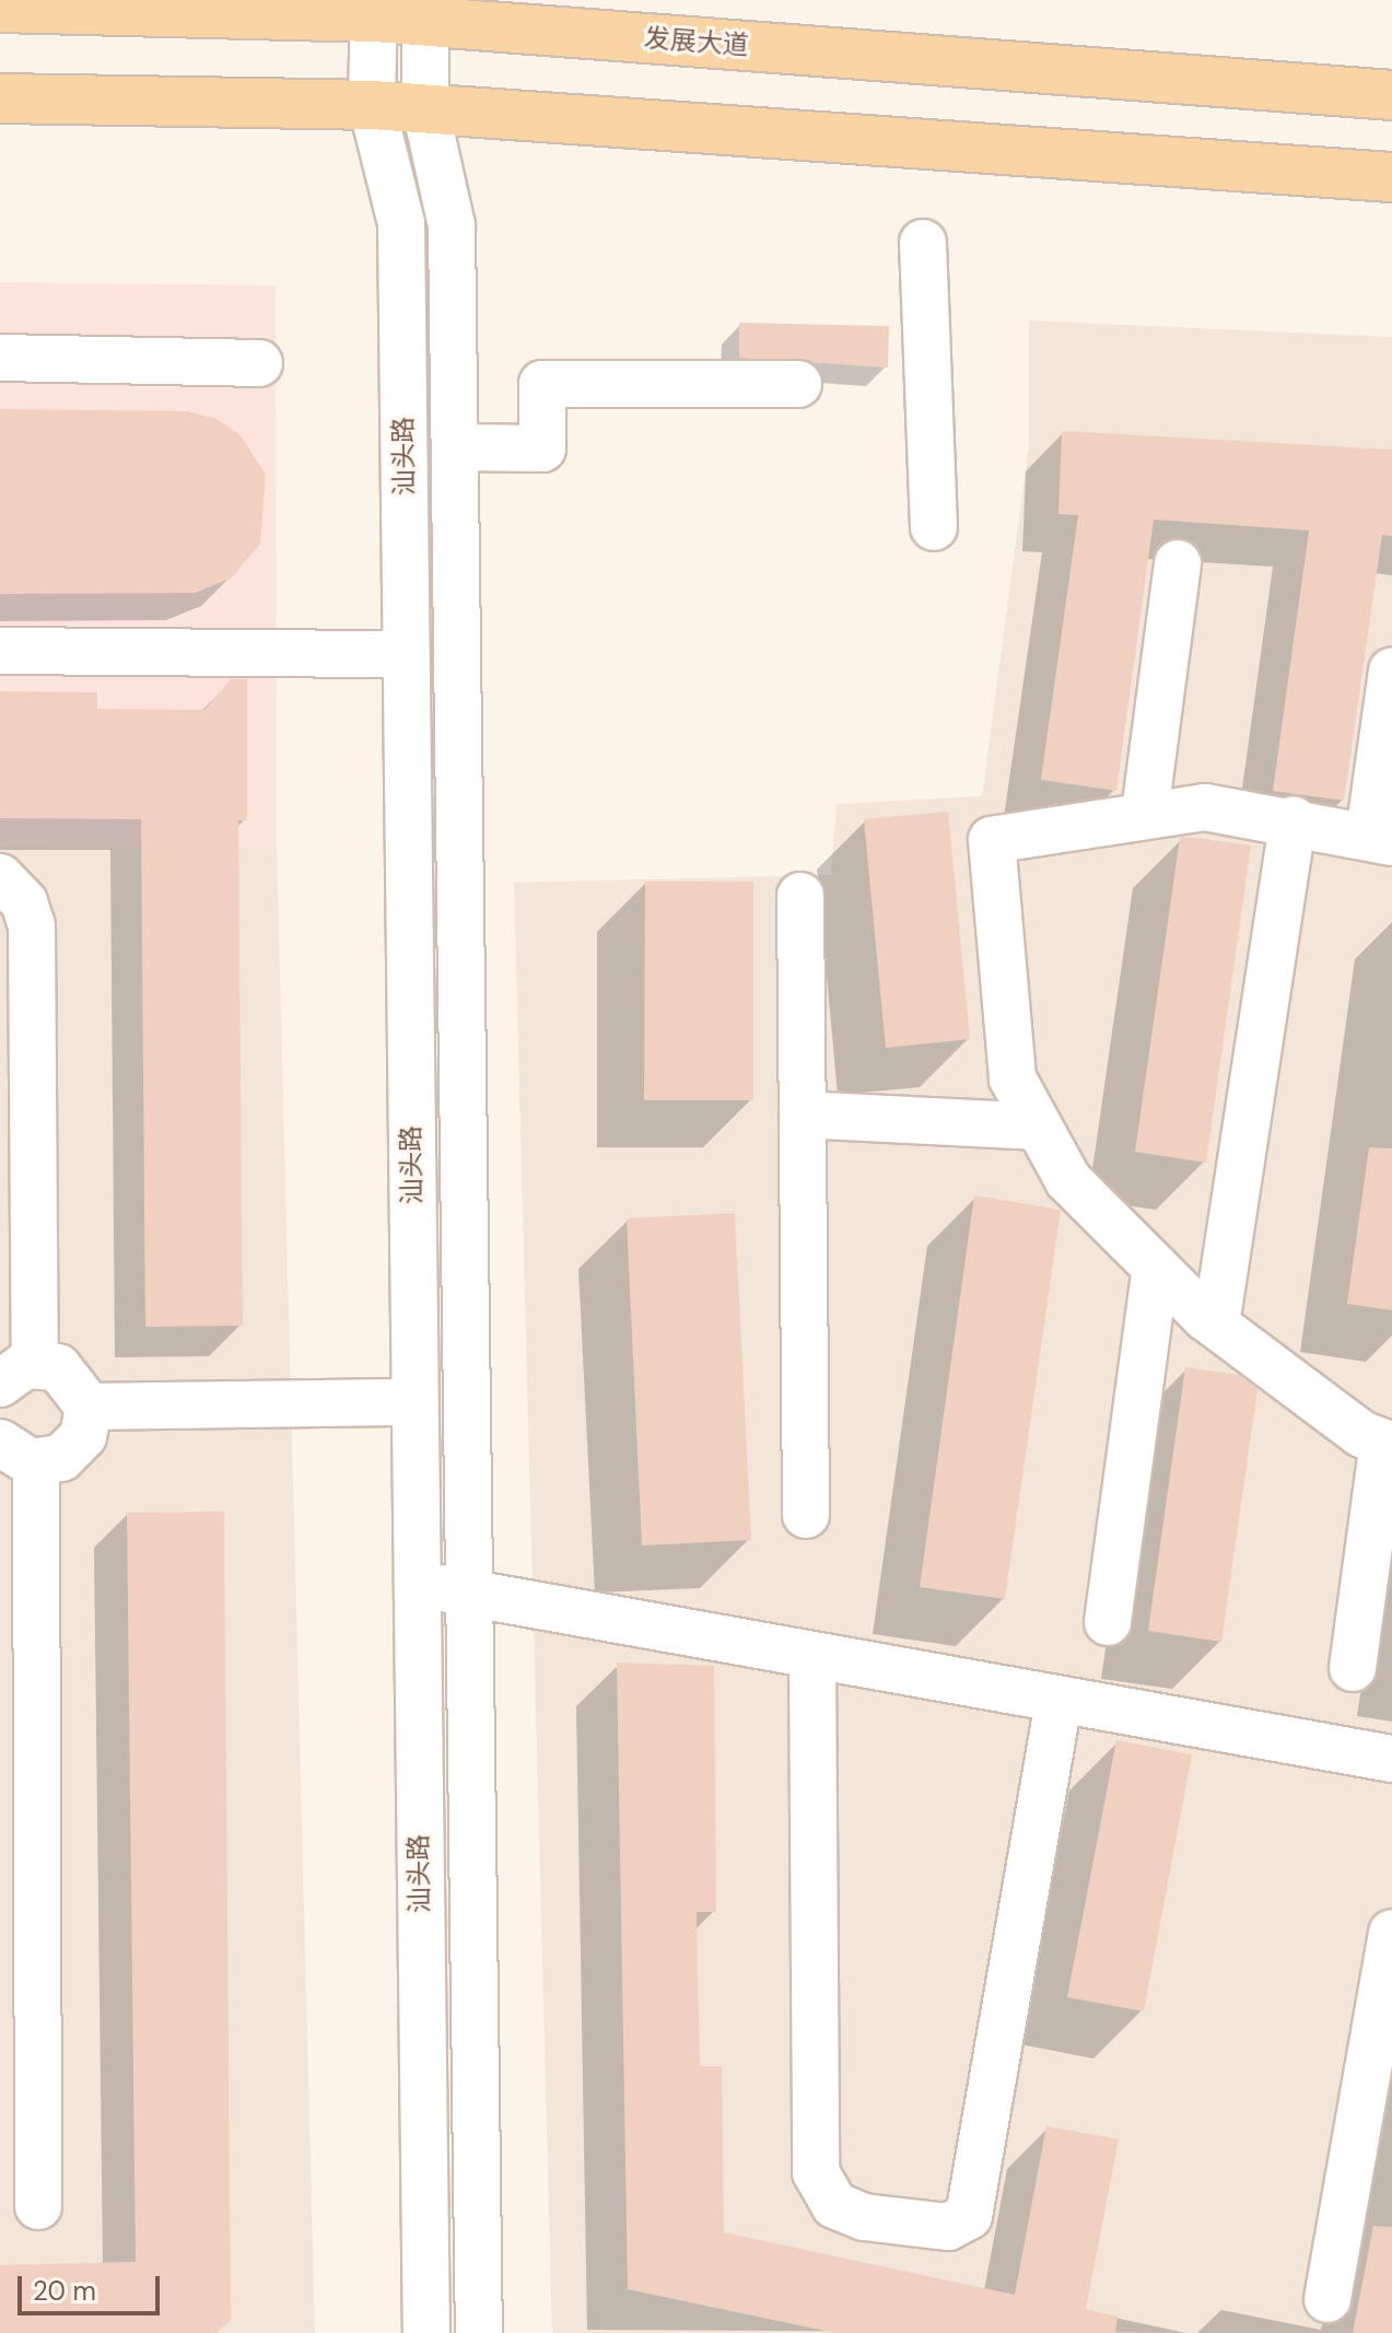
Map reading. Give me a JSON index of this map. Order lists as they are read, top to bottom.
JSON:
{
  "streets": {
    "main road": ["发展大道"],
    "street": ["汕头路"]
  },
  "crossings": [
    ["发展大道", "汕头路"]
  ],
  "scale_bar": "20 m"
}
